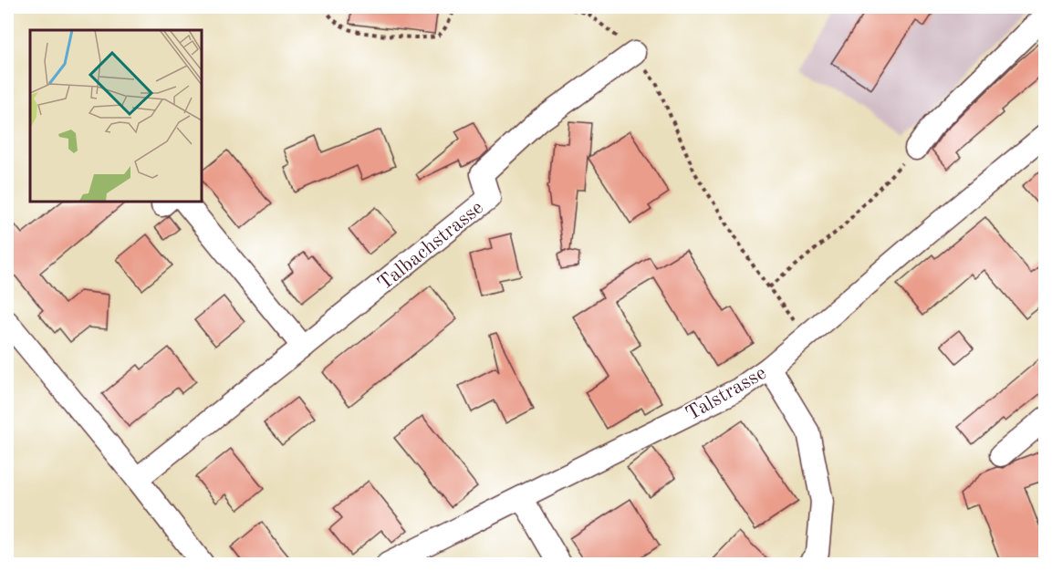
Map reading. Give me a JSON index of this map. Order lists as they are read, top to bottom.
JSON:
{
  "streets": {
    "street": ["Talbachstrasse", "Talstrasse"]
  }
}
